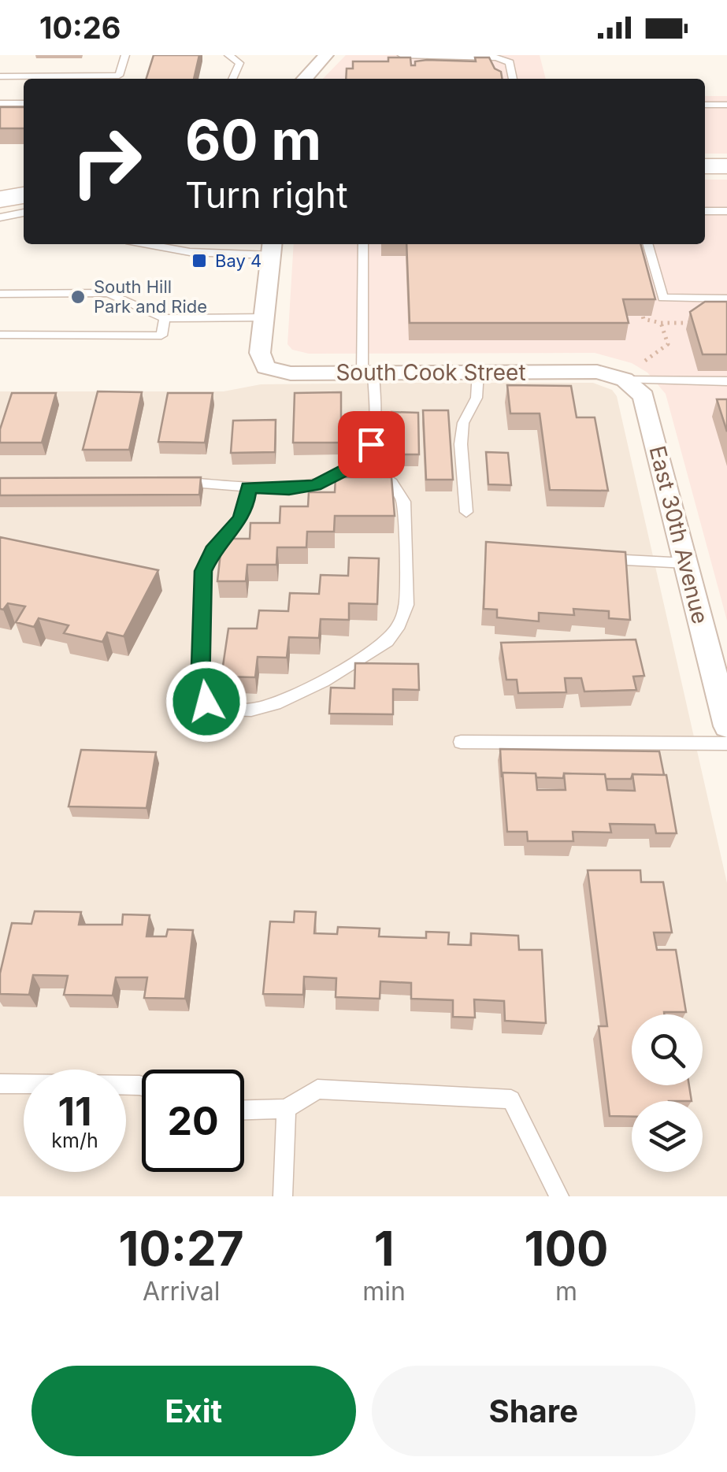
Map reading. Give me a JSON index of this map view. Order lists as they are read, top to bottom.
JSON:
{
  "streets": {
    "street": ["South Cook Street", "East 30th Avenue"]
  },
  "crossings": [
    ["South Cook Street", "East 30th Avenue"]
  ],
  "places": {
    "transit": ["Bay 4"],
    "other": ["South Hill Park and Ride"]
  },
  "page": {
    "status": "10:26",
    "turn": ["60 m", "Turn right"],
    "speed": "11 km/h",
    "limit": "20",
    "eta": [
      "10:27",
      "Arrival",
      "1",
      "min",
      "100",
      "m"
    ],
    "buttons": ["Exit", "Share"]
  }
}
